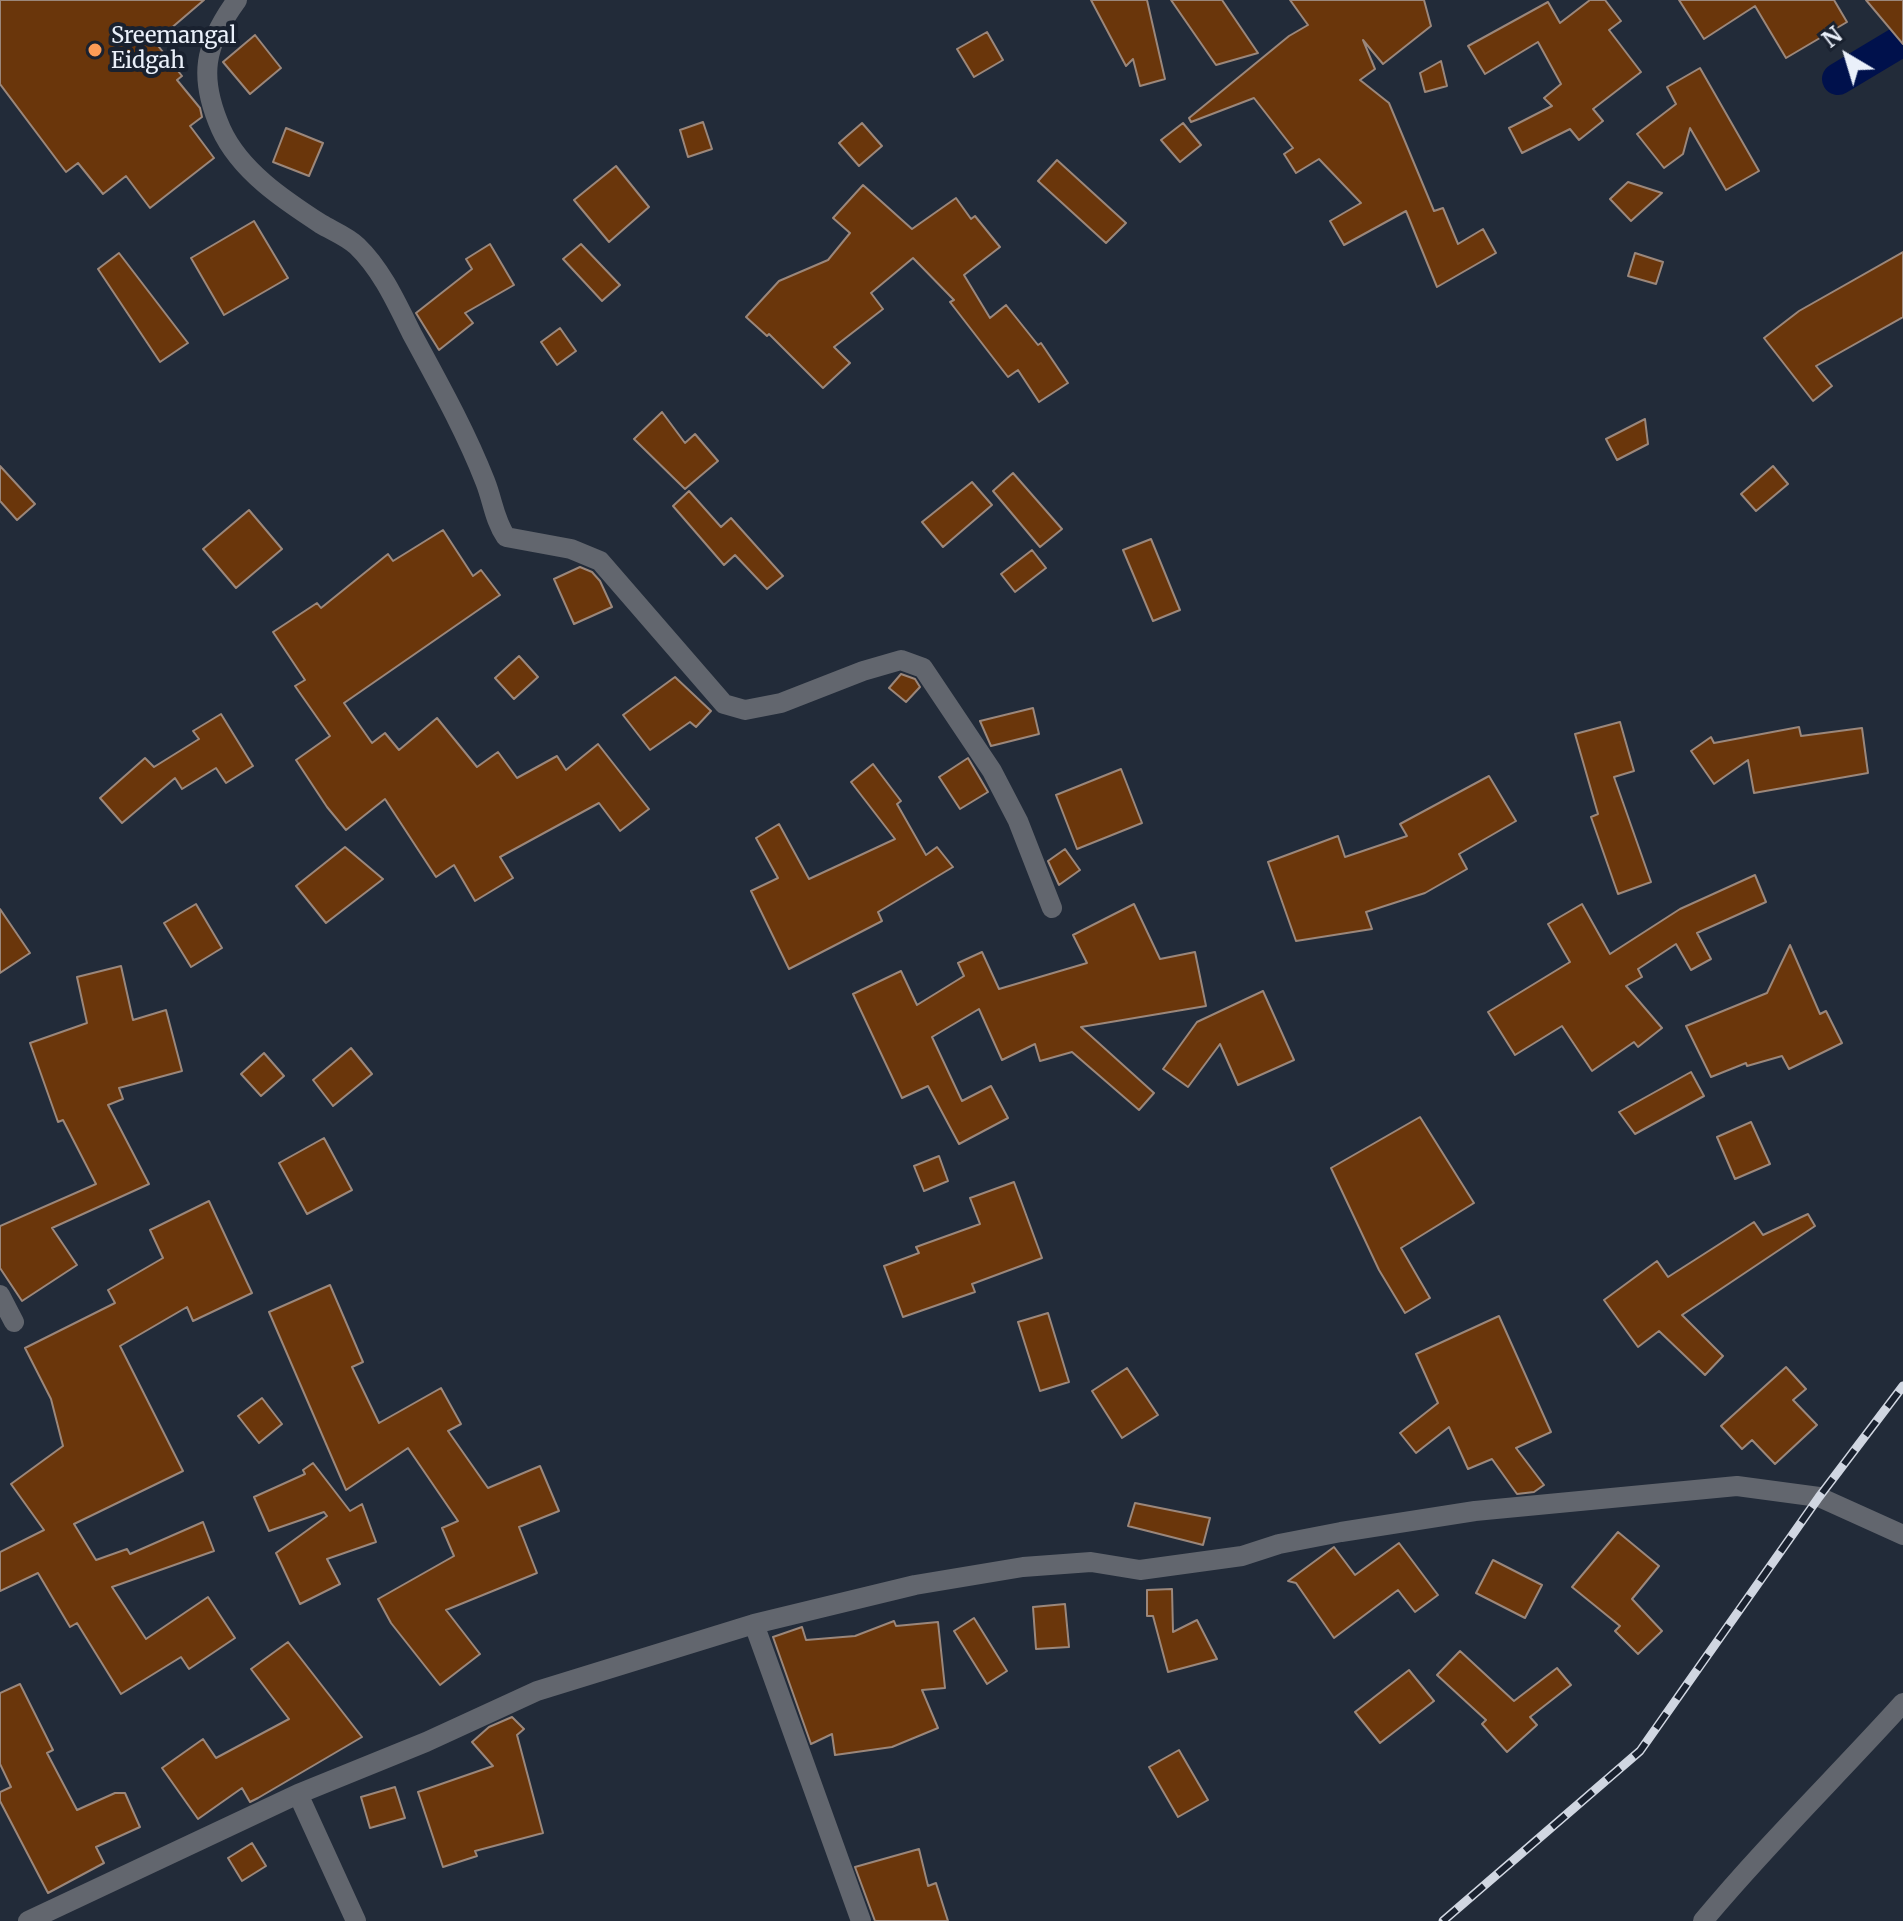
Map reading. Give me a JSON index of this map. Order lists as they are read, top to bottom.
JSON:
{
  "places": ["Sreemangal Eidgah"],
  "north": "top left"
}
